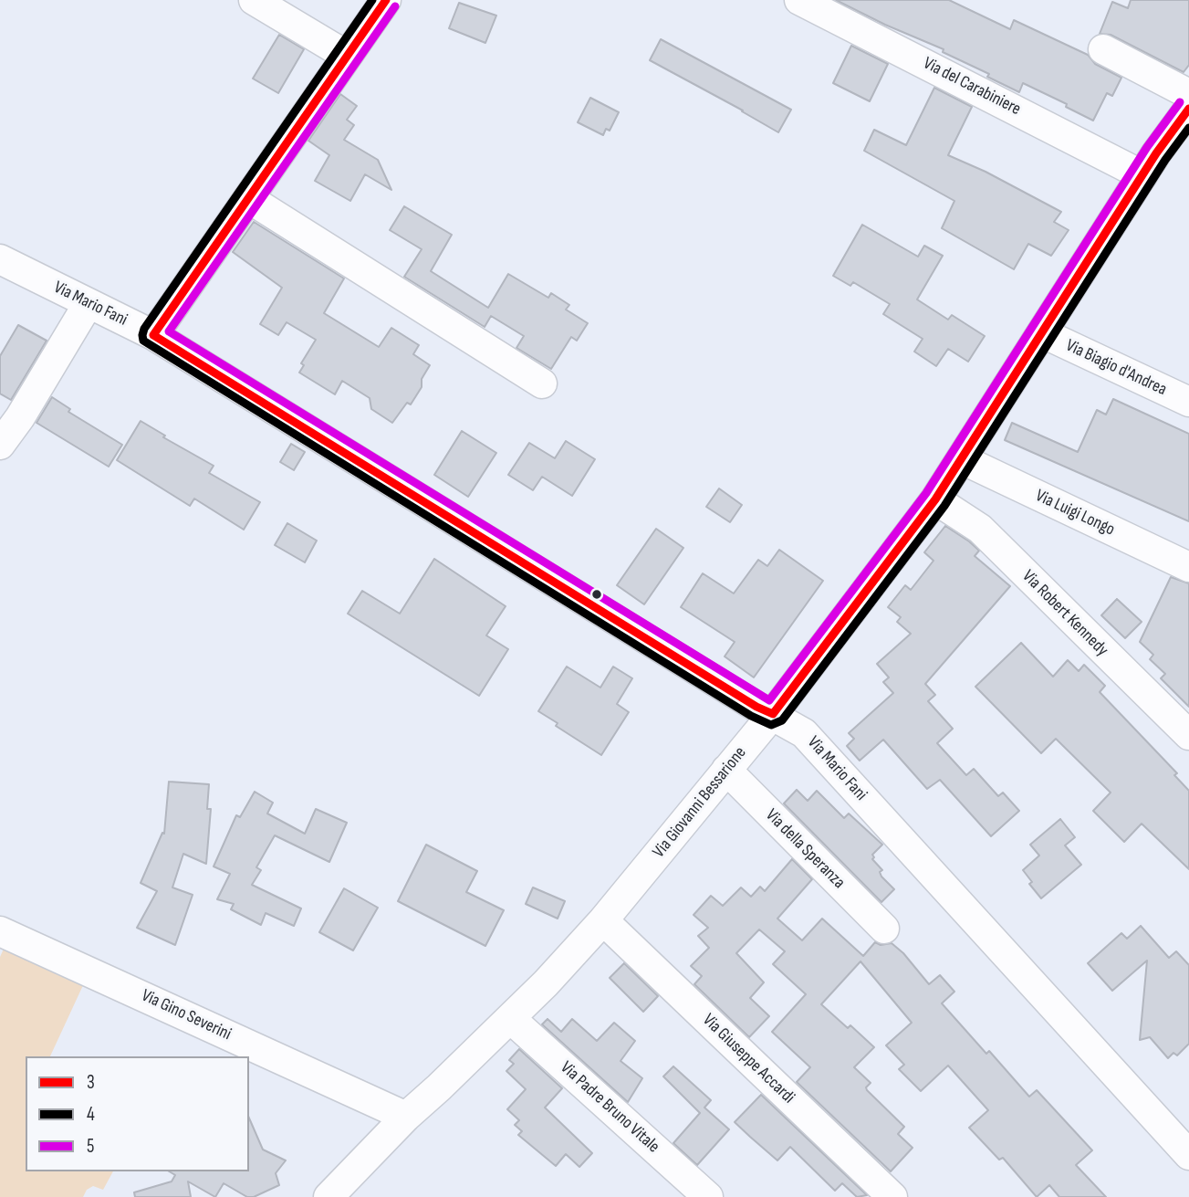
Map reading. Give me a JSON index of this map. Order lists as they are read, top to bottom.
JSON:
{
  "streets": {
    "street": [
      "Via del Carabiniere",
      "Via Mario Fani",
      "Via Biagio d'Andrea",
      "Via Luigi Longo",
      "Via Robert Kennedy",
      "Via Giovanni Bessarione",
      "Via della Speranza",
      "Via Gino Severini",
      "Via Giuseppe Accardi",
      "Via Padre Bruno Vitale"
    ]
  },
  "crossings": [
    ["Via del Carabiniere", "Via Giovanni Bessarione"],
    ["Via Mario Fani", "Via Giovanni Bessarione"],
    ["Via Biagio d'Andrea", "Via Giovanni Bessarione"],
    ["Via Luigi Longo", "Via Giovanni Bessarione"],
    ["Via Robert Kennedy", "Via Giovanni Bessarione"],
    ["Via Giovanni Bessarione", "Via della Speranza"],
    ["Via Giovanni Bessarione", "Via Gino Severini"],
    ["Via Giovanni Bessarione", "Via Giuseppe Accardi"],
    ["Via Giovanni Bessarione", "Via Padre Bruno Vitale"]
  ],
  "lines": ["transit line 3", "transit line 4", "transit line 5"],
  "legend": ["3", "4", "5"]
}
